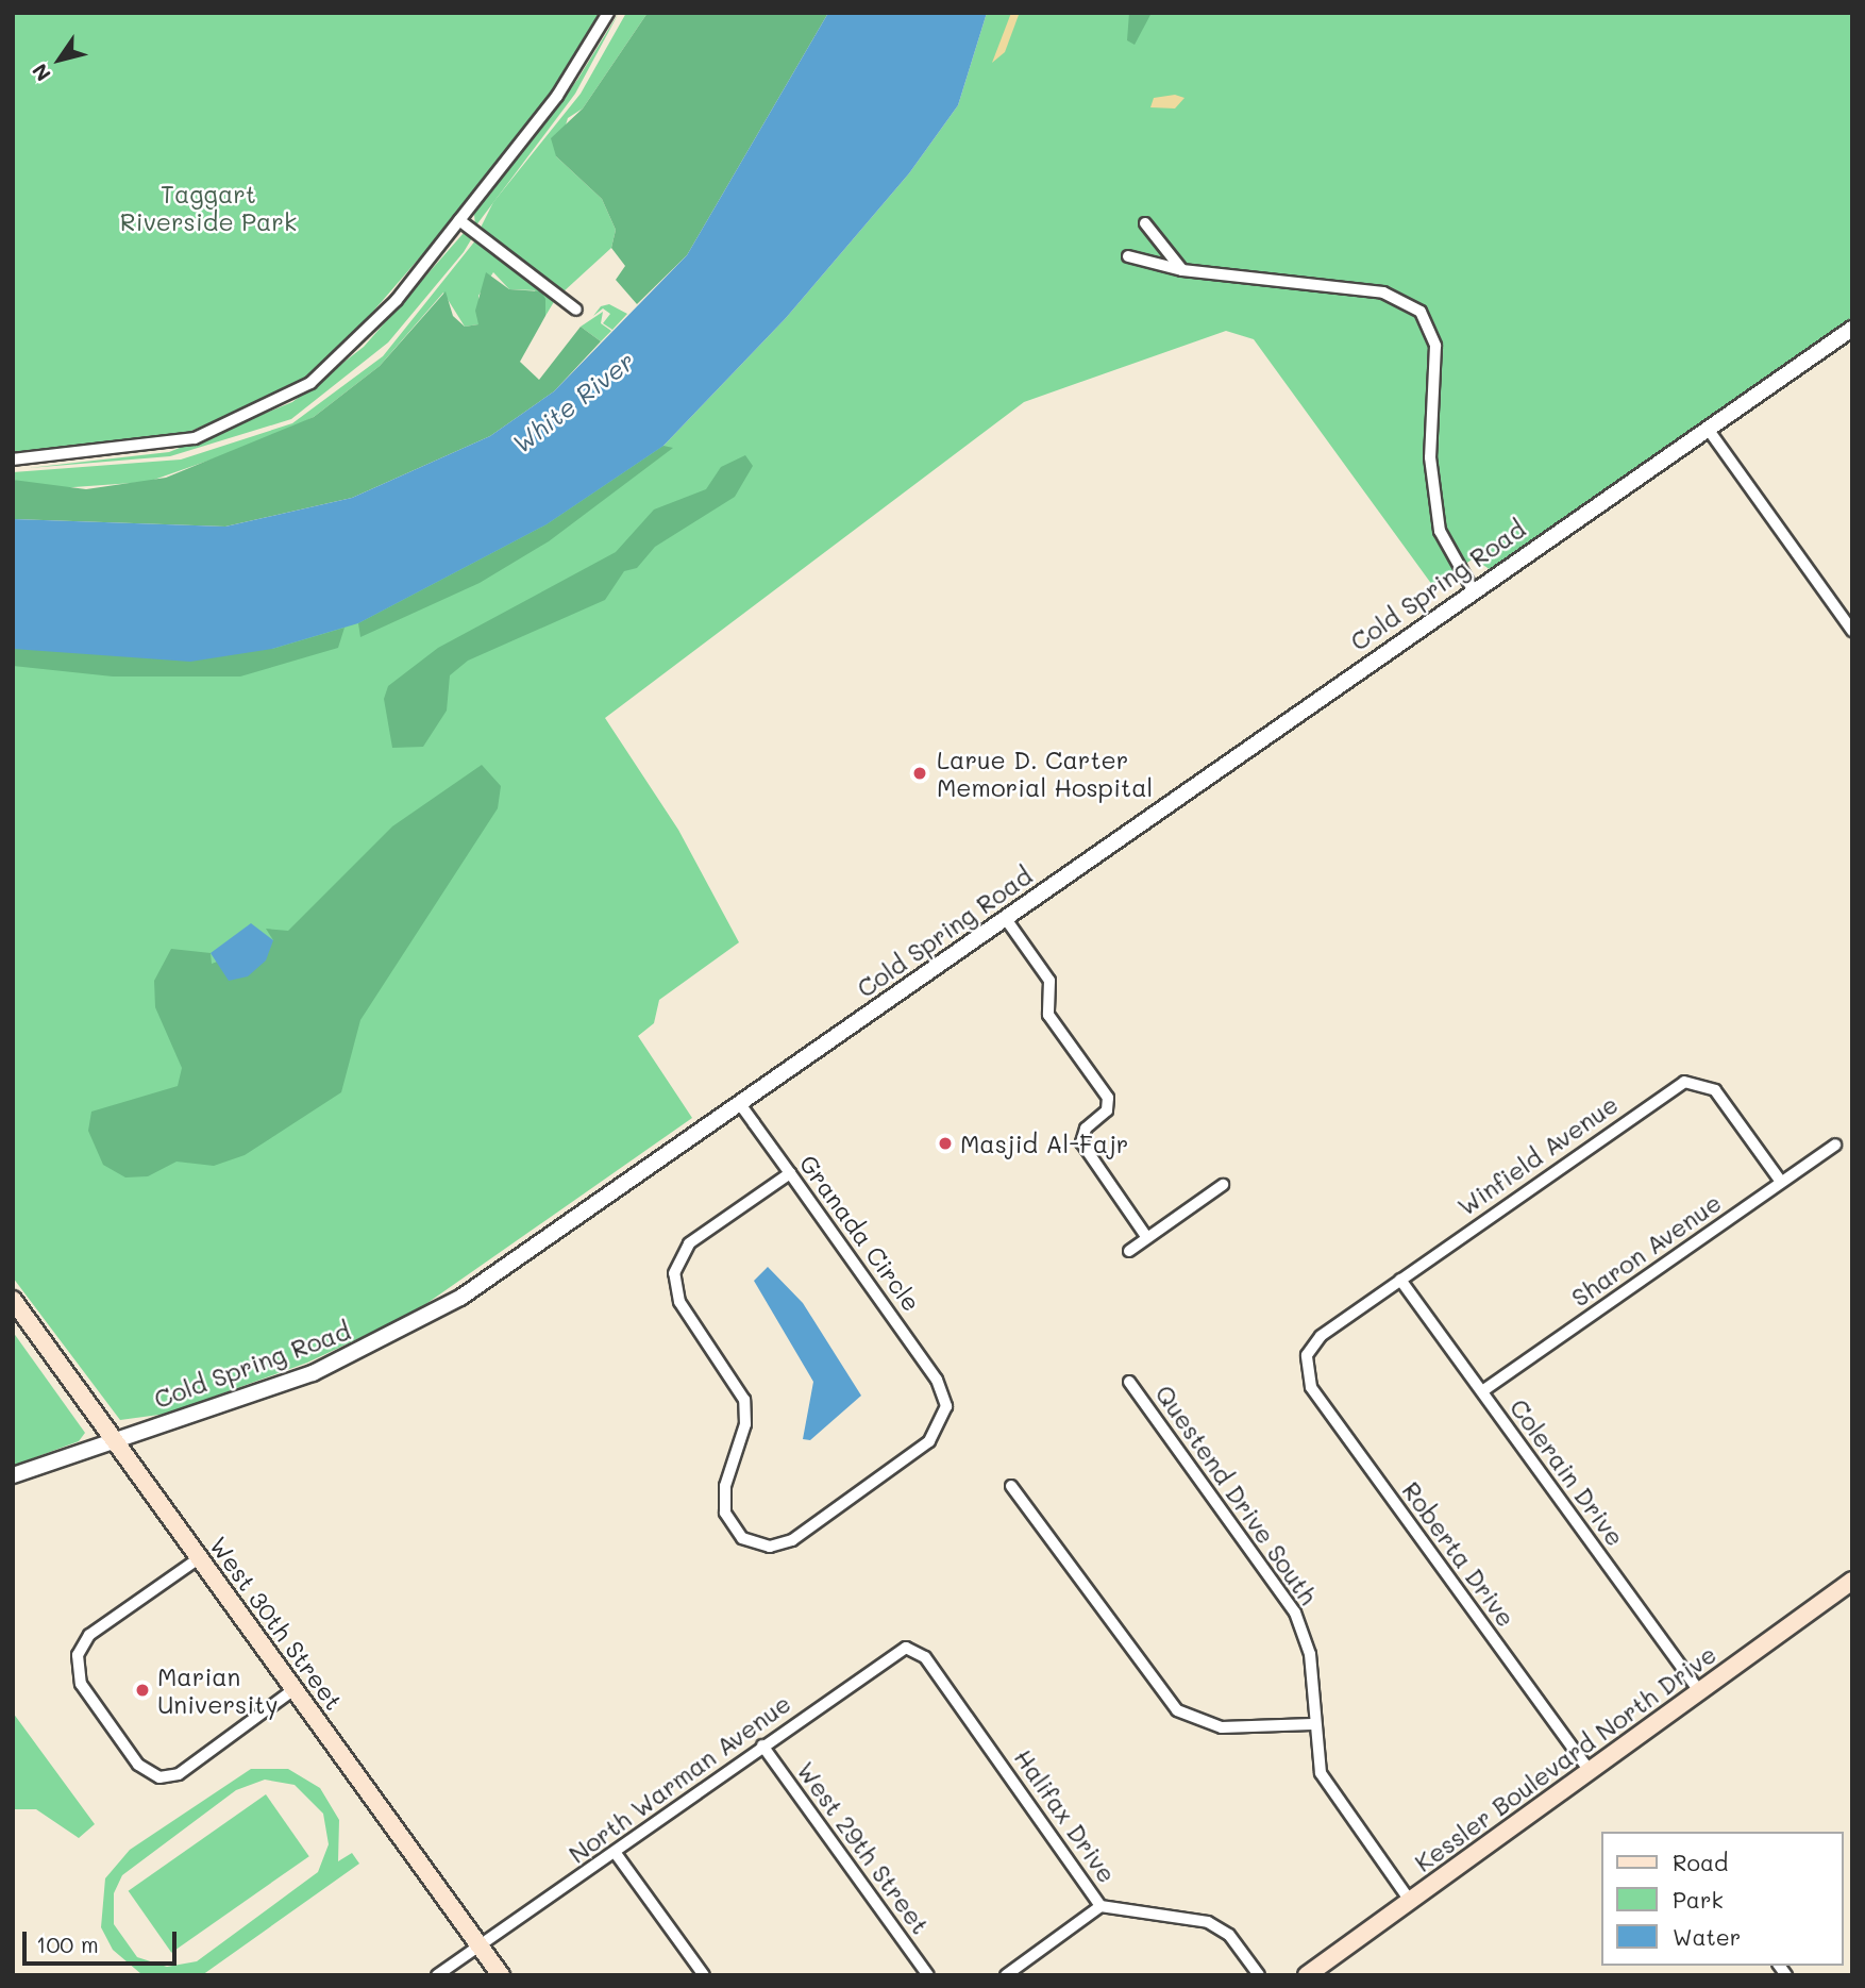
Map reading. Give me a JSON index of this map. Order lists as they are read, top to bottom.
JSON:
{
  "streets": {
    "main road": ["West 30th Street", "Kessler Boulevard North Drive"],
    "street": [
      "Cold Spring Road",
      "Winfield Avenue",
      "Granada Circle",
      "Sharon Avenue",
      "Colerain Drive",
      "Questend Drive South",
      "Roberta Drive",
      "North Warman Avenue",
      "Halifax Drive",
      "West 29th Street"
    ]
  },
  "crossings": [
    ["Cold Spring Road", "Granada Circle"],
    ["Cold Spring Road", "West 30th Street"],
    ["Winfield Avenue", "Sharon Avenue"],
    ["Winfield Avenue", "Colerain Drive"],
    ["Winfield Avenue", "Roberta Drive"],
    ["Sharon Avenue", "Colerain Drive"],
    ["Colerain Drive", "Kessler Boulevard North Drive"],
    ["Questend Drive South", "Kessler Boulevard North Drive"],
    ["Roberta Drive", "Kessler Boulevard North Drive"],
    ["West 30th Street", "North Warman Avenue"],
    ["North Warman Avenue", "Halifax Drive"],
    ["North Warman Avenue", "West 29th Street"]
  ],
  "water": ["White River"],
  "parks": ["Taggart Riverside Park"],
  "places": ["Larue D. Carter Memorial Hospital", "Masjid Al-Fajr", "Marian University"],
  "legend": ["Road", "Park", "Water"],
  "scale_bar": "100 m",
  "north": "bottom left"
}
